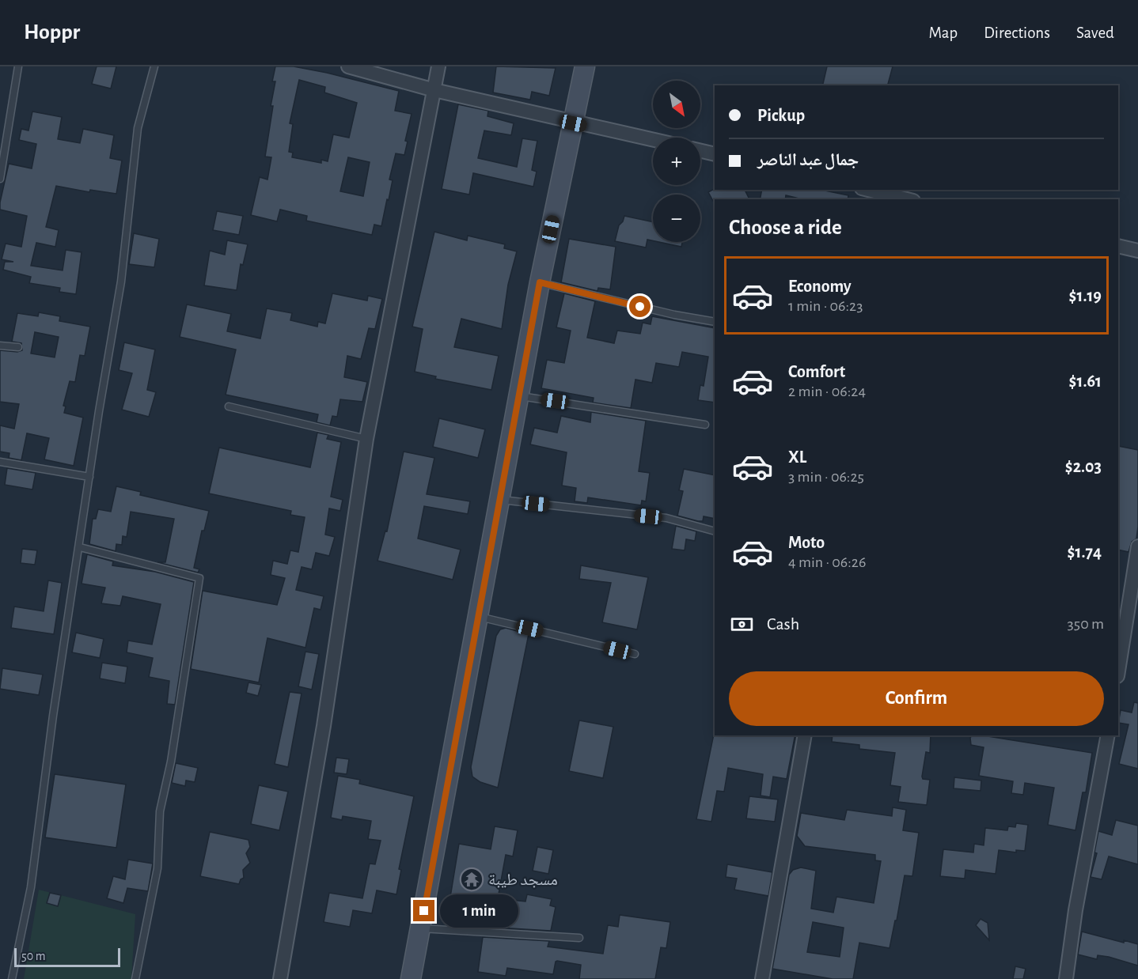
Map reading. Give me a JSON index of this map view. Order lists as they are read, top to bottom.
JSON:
{
  "places": {
    "temple": ["مسجد طيبة"]
  },
  "scale_bar": "50 m",
  "north": "bottom right",
  "page": {
    "header": "Hoppr",
    "nav": ["Map", "Directions", "Saved"],
    "map_buttons": ["+", "−"],
    "banner": ["Pickup", "جمال عبد الناصر"],
    "heading": "Choose a ride",
    "list": [
      {
        "name": "Economy",
        "note": "1 min · 06:23",
        "value": "$1.19"
      },
      {
        "name": "Comfort",
        "note": "2 min · 06:24",
        "value": "$1.61"
      },
      {
        "name": "XL",
        "note": "3 min · 06:25",
        "value": "$2.03"
      },
      {
        "name": "Moto",
        "note": "4 min · 06:26",
        "value": "$1.74"
      }
    ],
    "pay": ["Cash", "350 m"],
    "buttons": "Confirm",
    "bubble": "1 min",
    "scale": "50 m"
  }
}
